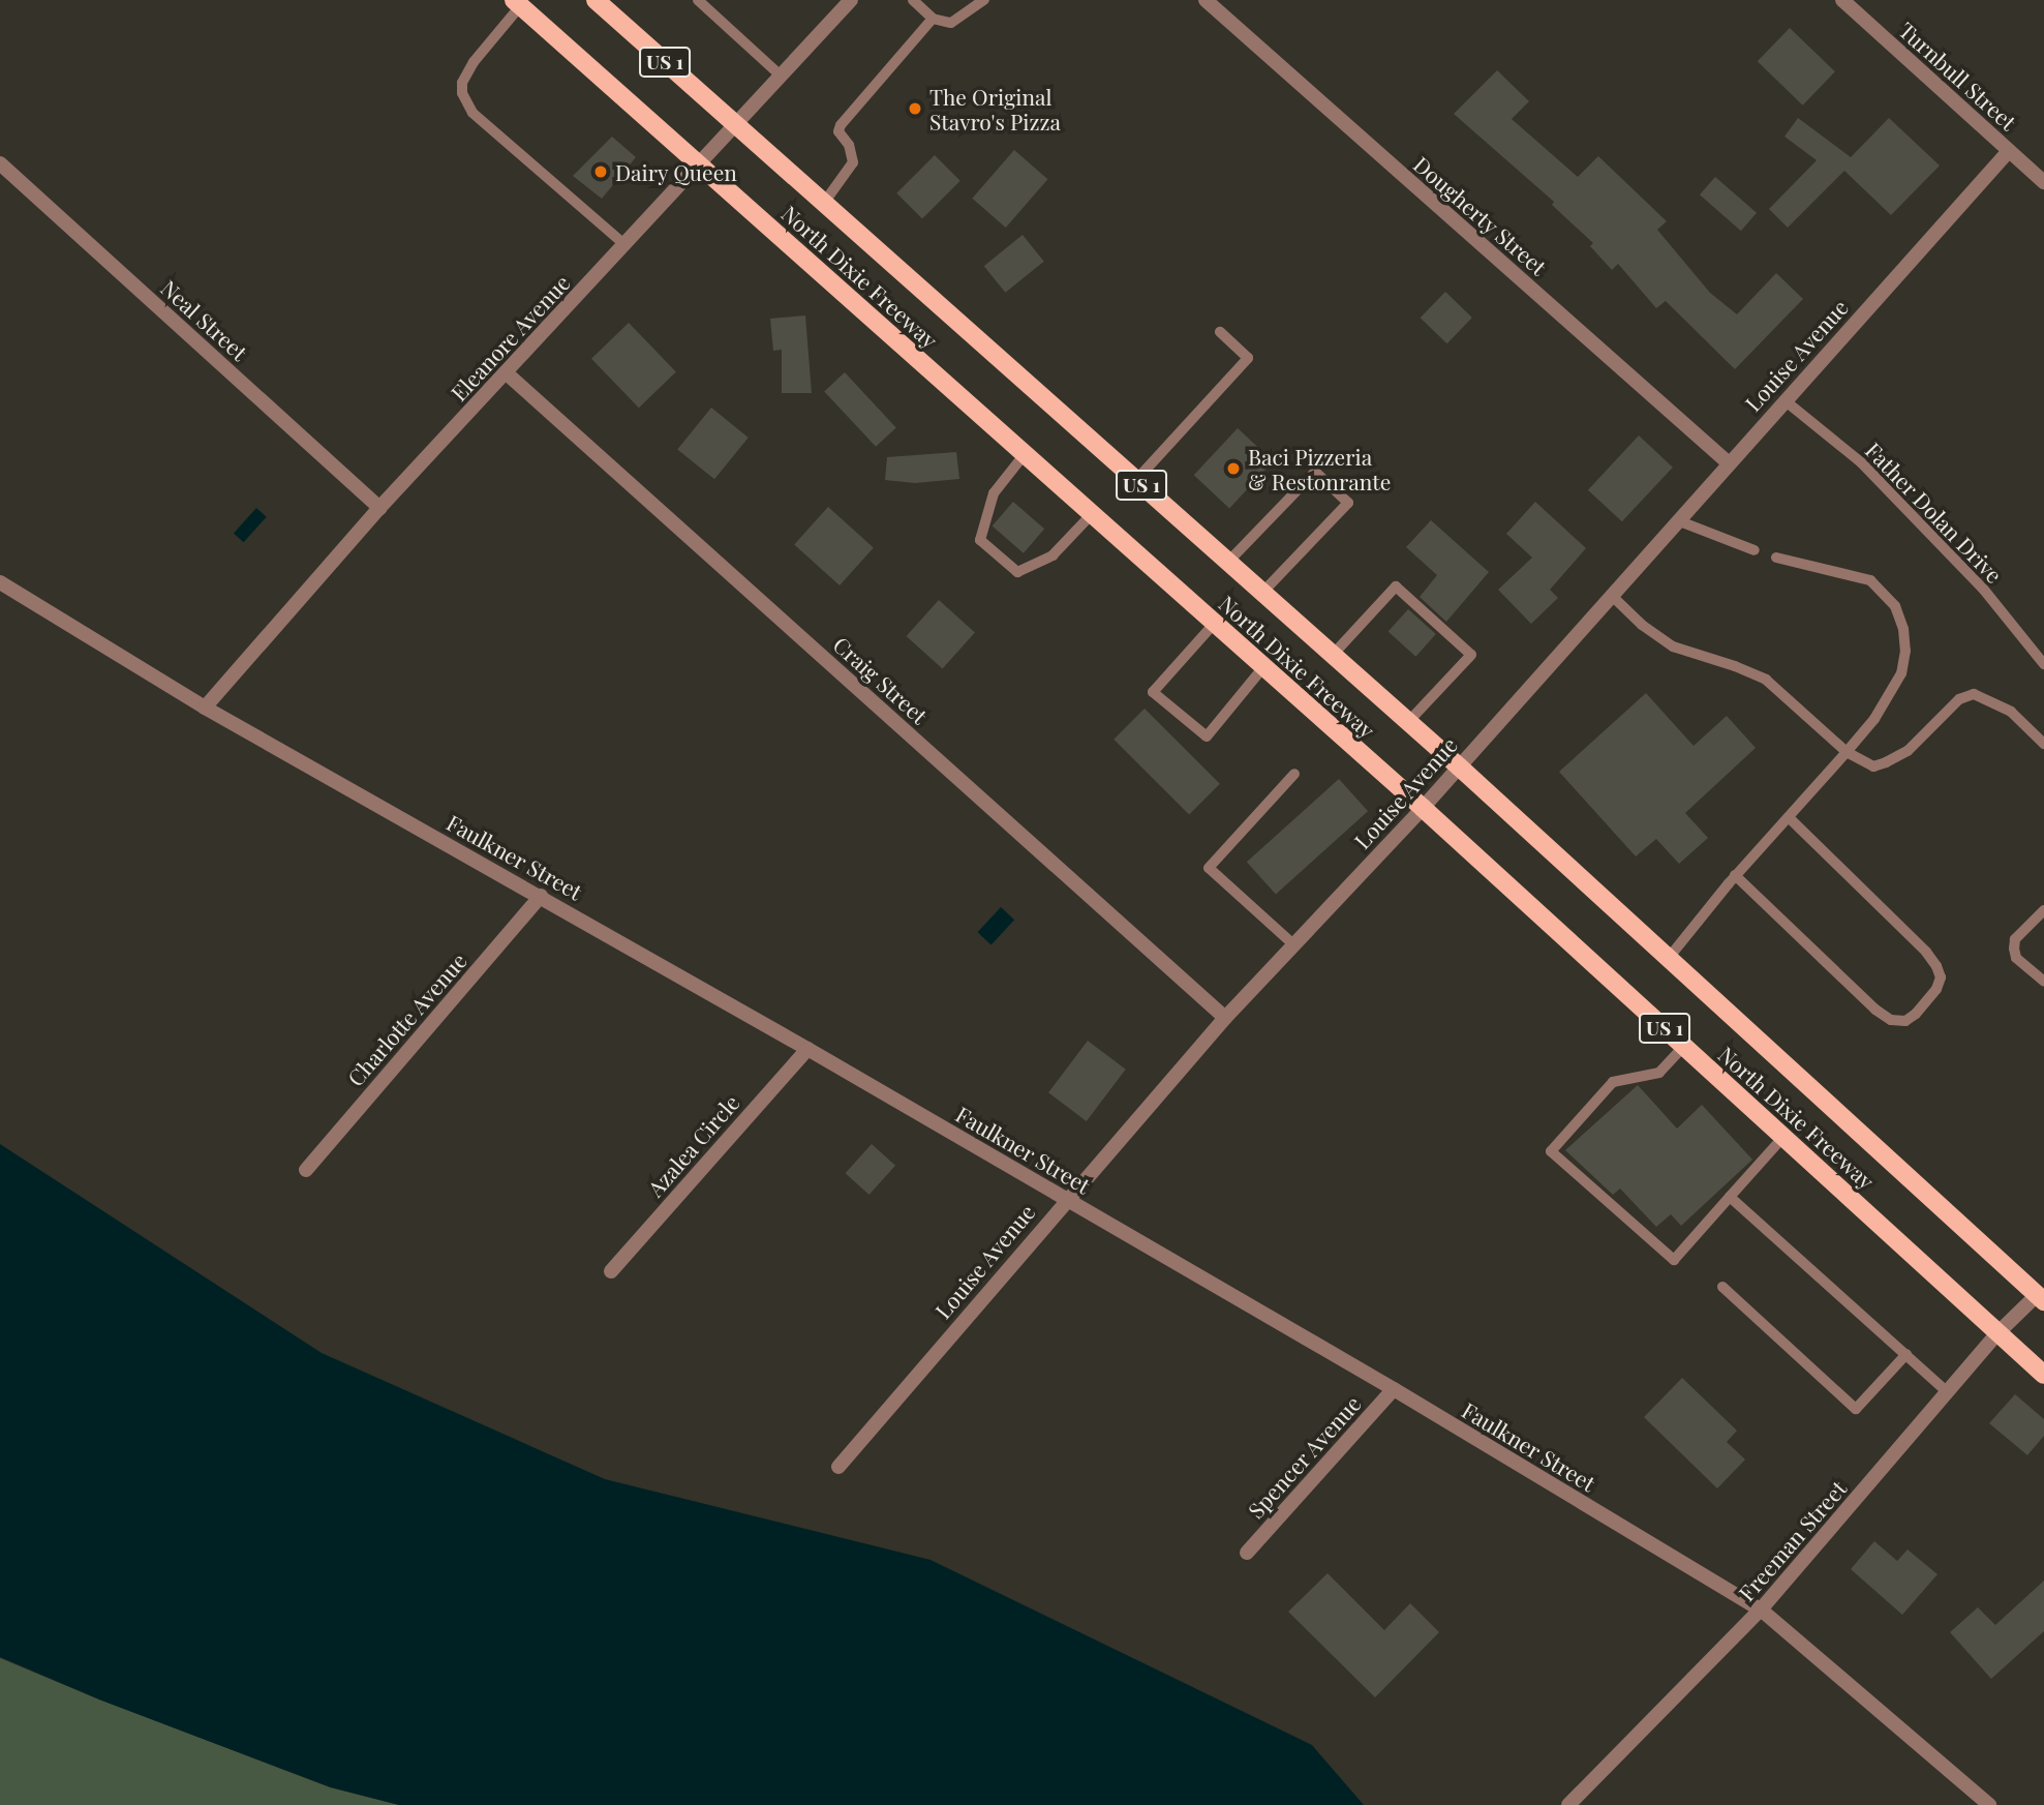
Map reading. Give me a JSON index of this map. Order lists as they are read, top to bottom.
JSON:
{
  "streets": {
    "main road": ["US 1", "North Dixie Freeway"],
    "street": [
      "Turnbull Street",
      "Dougherty Street",
      "Neal Street",
      "Eleanore Avenue",
      "Louise Avenue",
      "Craig Street",
      "Faulkner Street",
      "Charlotte Avenue",
      "Azalea Circle",
      "Spencer Avenue",
      "Freeman Street"
    ],
    "lane": ["Father Dolan Drive"]
  },
  "crossings": [
    ["Turnbull Street", "Louise Avenue"],
    ["Dougherty Street", "Louise Avenue"],
    ["North Dixie Freeway", "Eleanore Avenue"],
    ["North Dixie Freeway", "Louise Avenue"],
    ["North Dixie Freeway", "Freeman Street"],
    ["Neal Street", "Eleanore Avenue"],
    ["Eleanore Avenue", "Craig Street"],
    ["Eleanore Avenue", "Faulkner Street"],
    ["Louise Avenue", "Father Dolan Drive"],
    ["Louise Avenue", "Craig Street"],
    ["Louise Avenue", "Faulkner Street"],
    ["Faulkner Street", "Charlotte Avenue"],
    ["Faulkner Street", "Azalea Circle"],
    ["Faulkner Street", "Spencer Avenue"],
    ["Faulkner Street", "Freeman Street"]
  ],
  "places": ["The Original Stavro's Pizza", "Dairy Queen", "Baci Pizzeria & Restonrante"]
}
